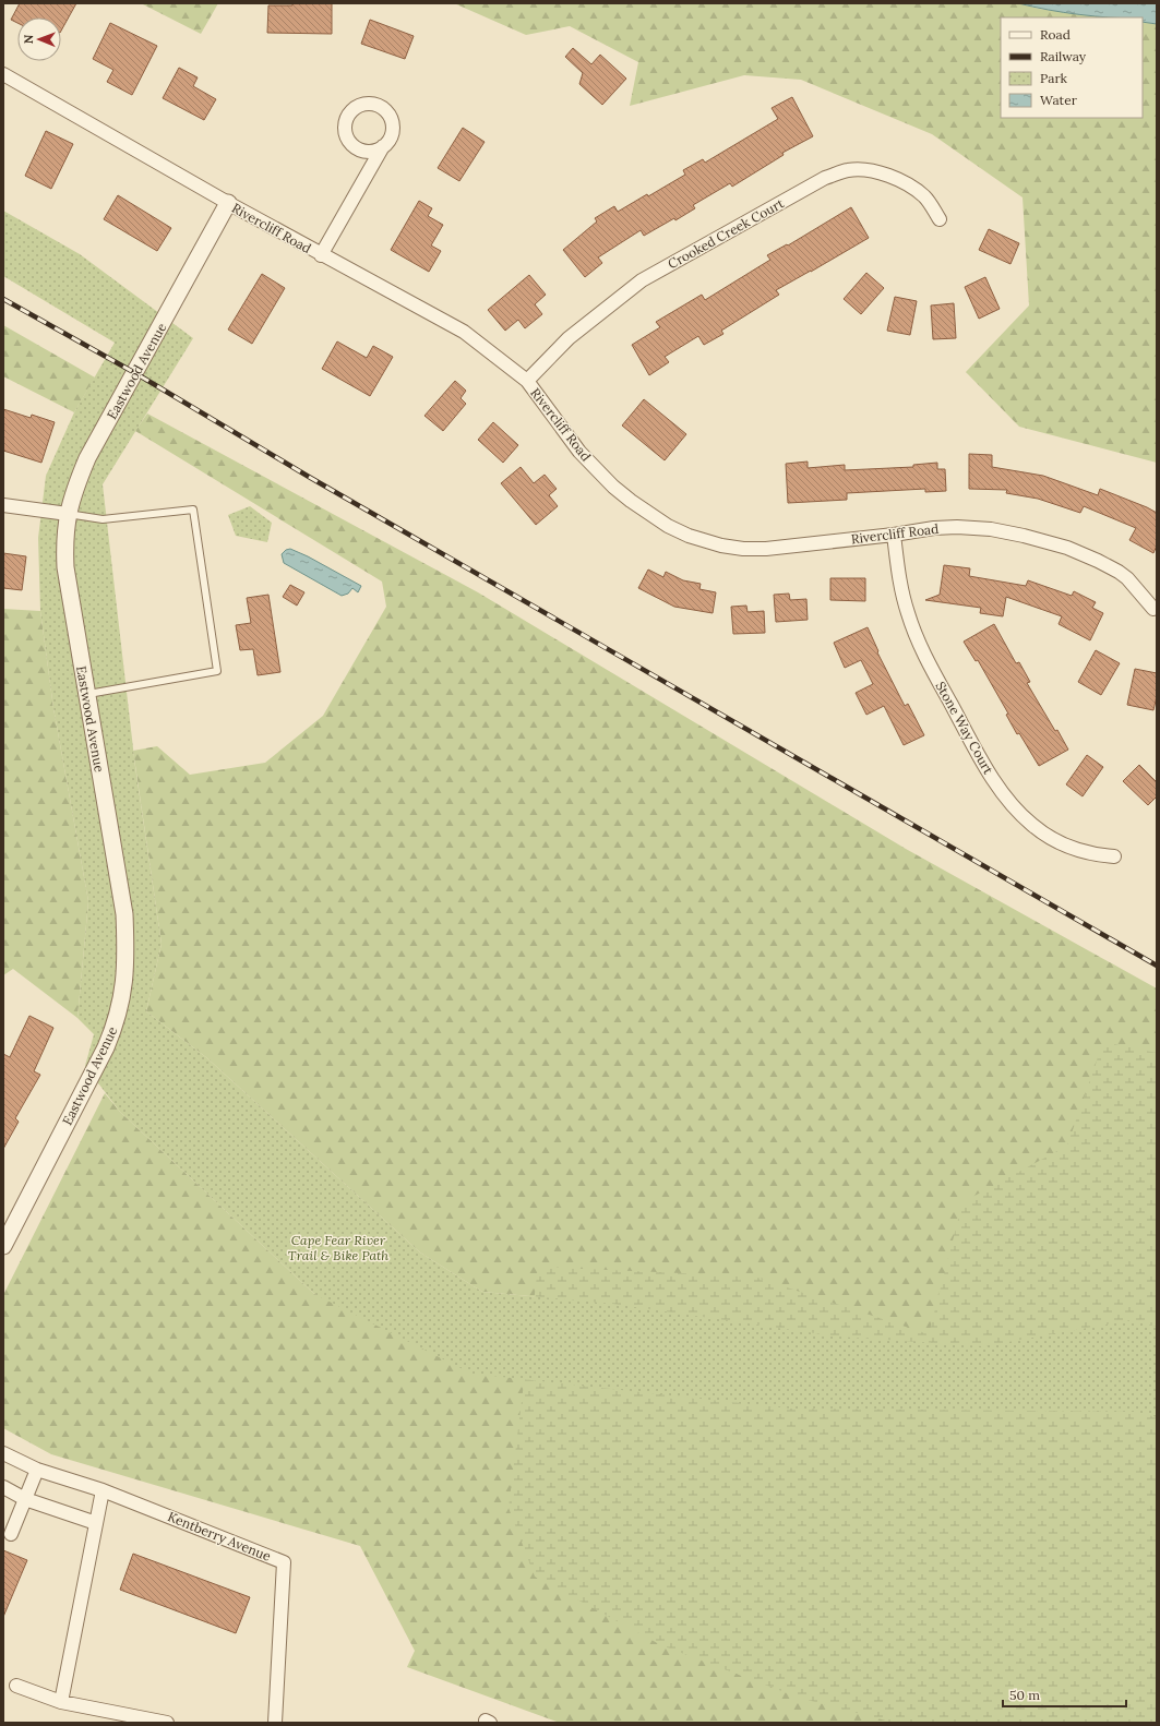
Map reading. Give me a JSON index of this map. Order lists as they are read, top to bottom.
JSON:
{
  "streets": {
    "street": [
      "Rivercliff Road",
      "Crooked Creek Court",
      "Eastwood Avenue",
      "Stone Way Court",
      "Kentberry Avenue"
    ]
  },
  "crossings": [
    ["Rivercliff Road", "Crooked Creek Court"],
    ["Rivercliff Road", "Eastwood Avenue"],
    ["Rivercliff Road", "Stone Way Court"]
  ],
  "parks": ["Cape Fear River Trail & Bike Path"],
  "legend": [
    "Road",
    "Railway",
    "Park",
    "Water"
  ],
  "scale_bar": "50 m",
  "north": "left"
}
